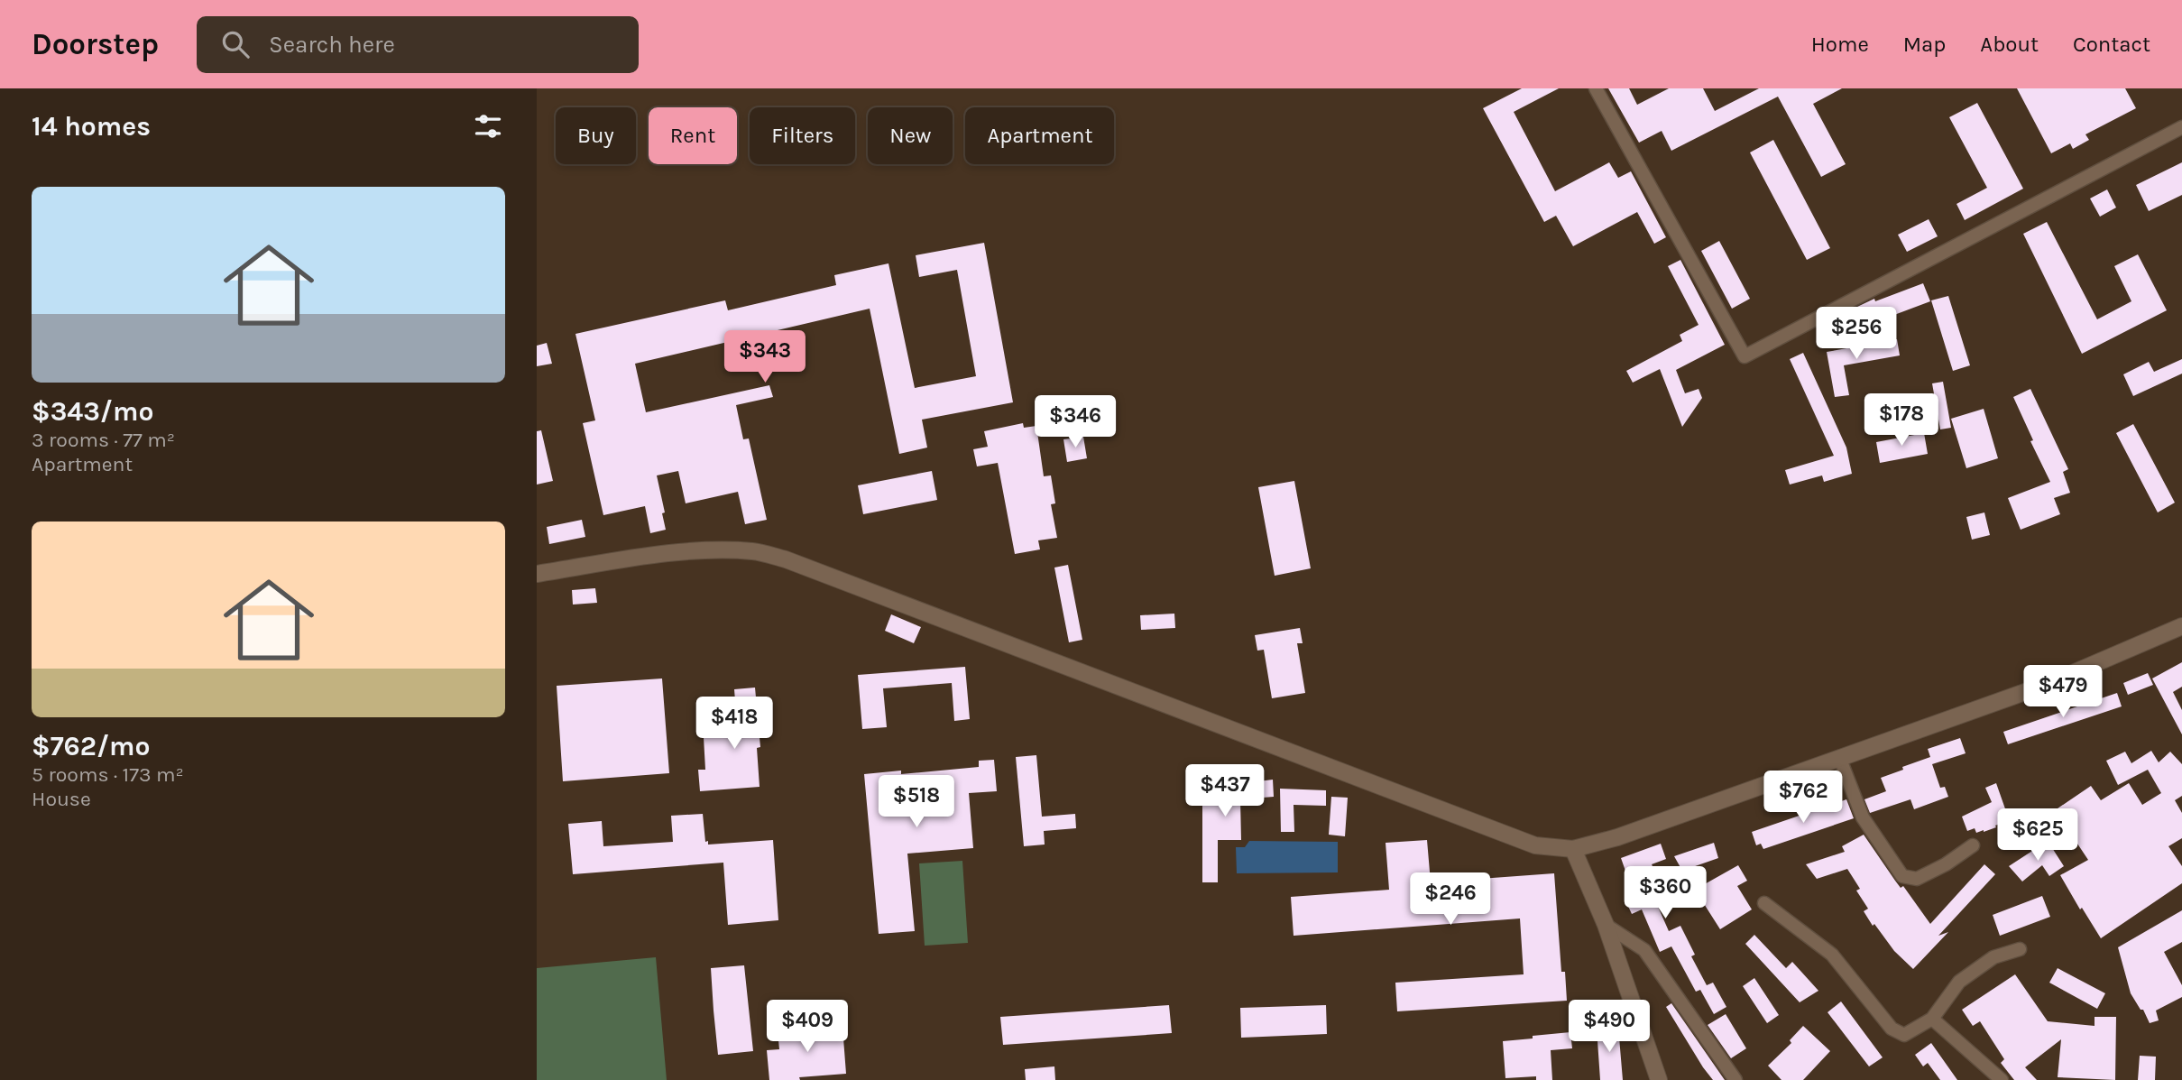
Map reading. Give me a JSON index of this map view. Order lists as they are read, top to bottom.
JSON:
{
  "page": {
    "header": "Doorstep",
    "search": "Search here",
    "nav": [
      "Home",
      "Map",
      "About",
      "Contact"
    ],
    "heading": "14 homes",
    "chip": [
      "Buy",
      "Rent",
      "Filters",
      "New",
      "Apartment"
    ],
    "list": [
      {
        "name": "$343/mo",
        "note": "3 rooms · 77 m² · Apartment"
      },
      {
        "name": "$762/mo",
        "note": "5 rooms · 173 m² · House"
      }
    ],
    "price": [
      "$256",
      "$343",
      "$178",
      "$346",
      "$479",
      "$418",
      "$437",
      "$762",
      "$518",
      "$625",
      "$360",
      "$246",
      "$409",
      "$490"
    ]
  }
}
